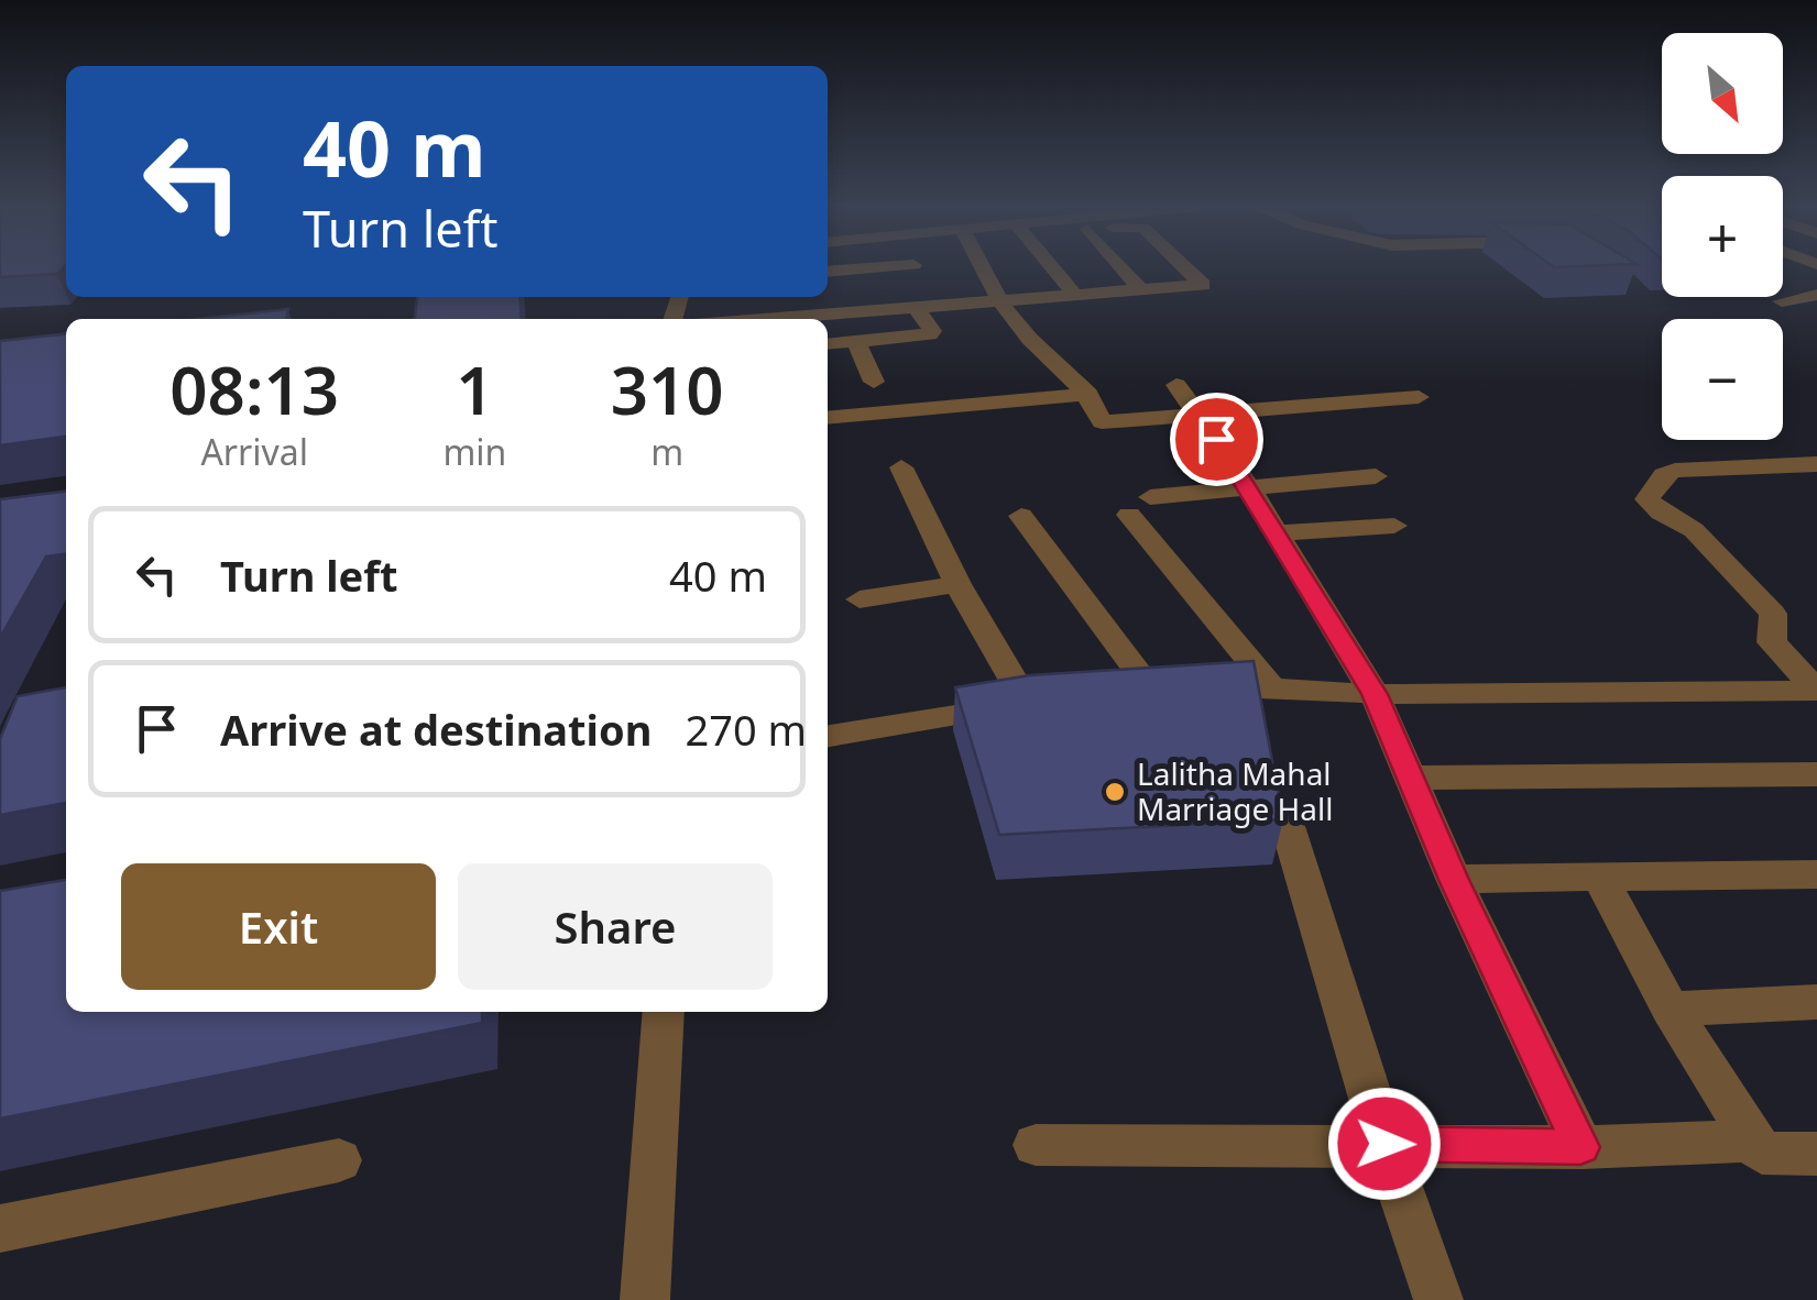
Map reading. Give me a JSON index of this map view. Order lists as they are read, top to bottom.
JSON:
{
  "places": ["Lalitha Mahal Marriage Hall"],
  "north": "bottom right",
  "page": {
    "map_buttons": ["+", "−"],
    "turn": ["40 m", "Turn left"],
    "eta": [
      "08:13",
      "Arrival",
      "1",
      "min",
      "310",
      "m"
    ],
    "list": [
      {
        "name": "Turn left",
        "value": "40 m"
      },
      {
        "name": "Arrive at destination",
        "value": "270 m"
      }
    ],
    "buttons": ["Exit", "Share"]
  }
}
